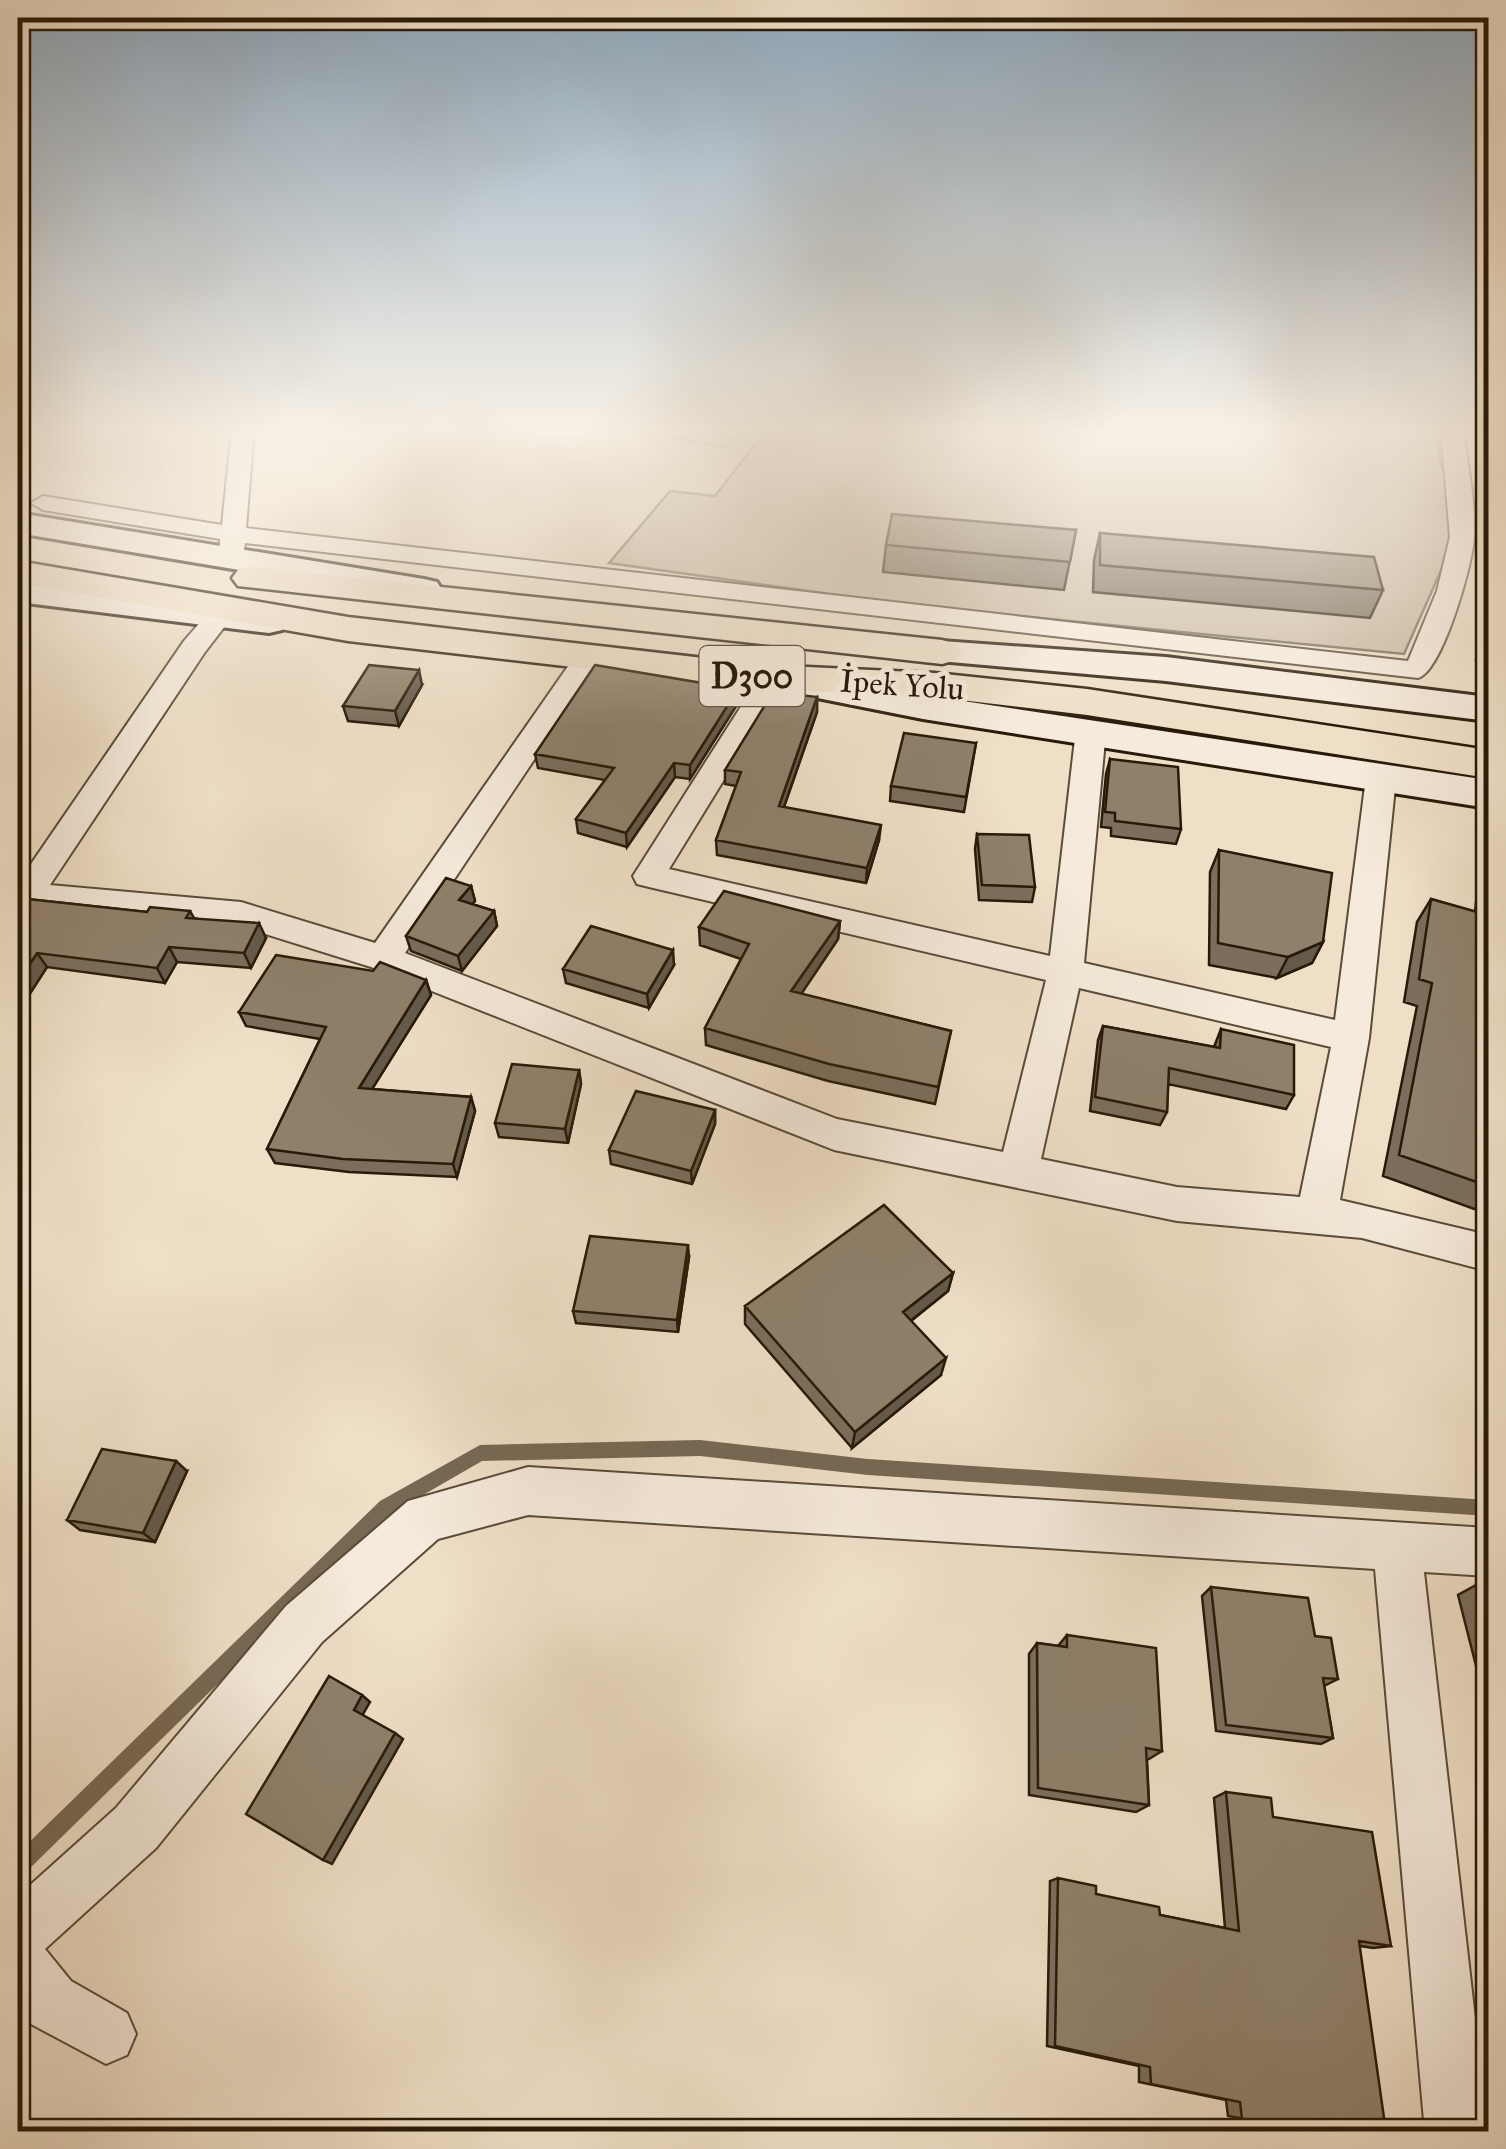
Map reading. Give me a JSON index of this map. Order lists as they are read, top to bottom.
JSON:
{
  "streets": {
    "highway": ["D300", "İpek Yolu"]
  }
}
